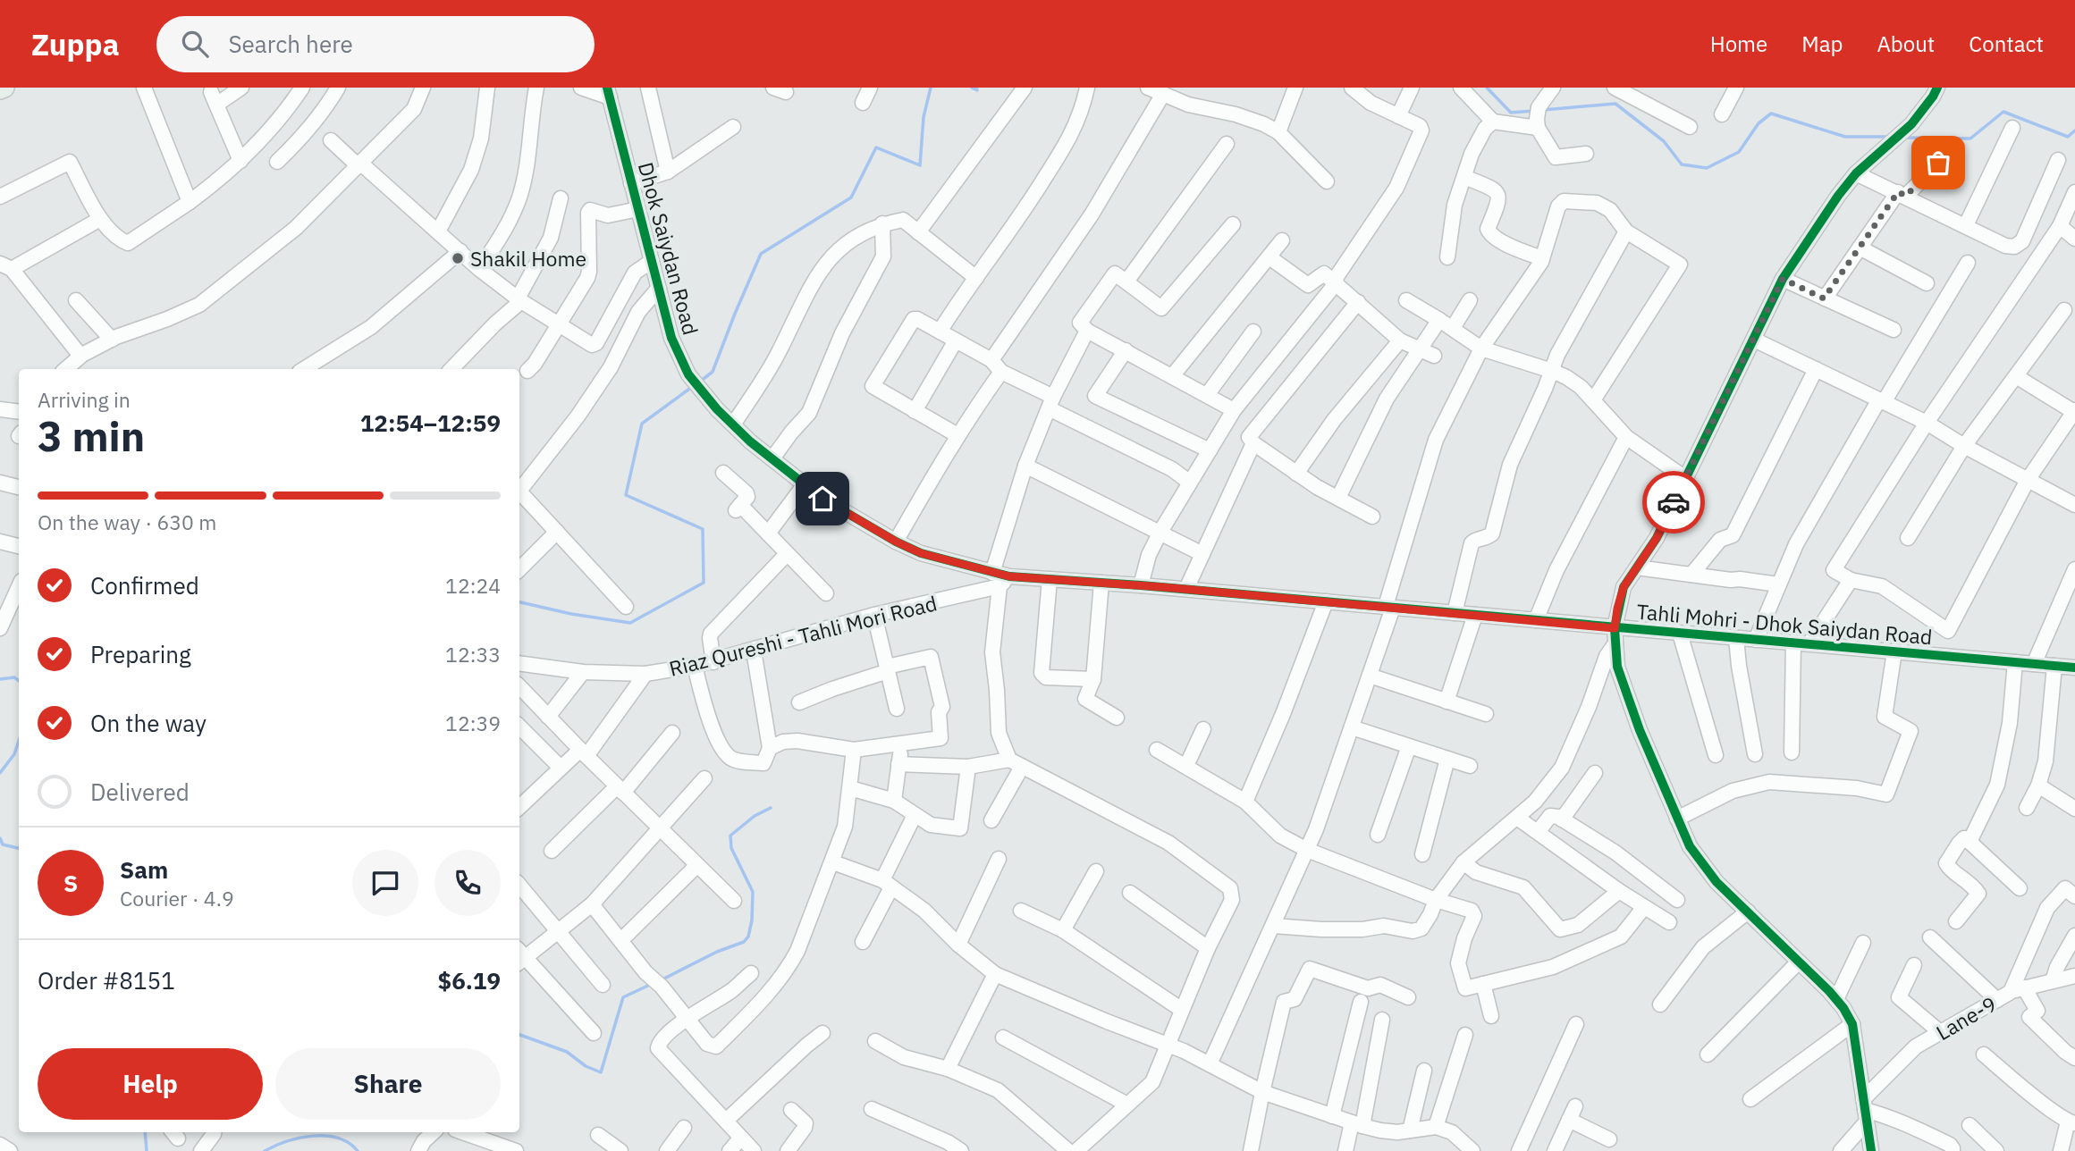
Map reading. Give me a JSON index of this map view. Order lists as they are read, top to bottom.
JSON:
{
  "streets": {
    "street": [
      "Dhok Saiydan Road",
      "Tahli Mohri - Dhok Saiydan Road",
      "Riaz Qureshi - Tahli Mori Road",
      "Lane-9"
    ]
  },
  "crossings": [
    ["Dhok Saiydan Road", "Tahli Mohri - Dhok Saiydan Road"],
    ["Tahli Mohri - Dhok Saiydan Road", "Riaz Qureshi - Tahli Mori Road"]
  ],
  "places": ["Shakil Home"],
  "page": {
    "header": "Zuppa",
    "search": "Search here",
    "nav": [
      "Home",
      "Map",
      "About",
      "Contact"
    ],
    "heading": ["3 min", "Arriving in", "12:54–12:59"],
    "panel": [
      "Sam",
      "Courier · 4.9",
      "Order #8151",
      "$6.19"
    ],
    "bar": "On the way · 630 m",
    "list": [
      ["Confirmed", "12:24"],
      ["Preparing", "12:33"],
      ["On the way", "12:39"],
      "Delivered"
    ],
    "round": "S",
    "buttons": ["Help", "Share"]
  }
}
